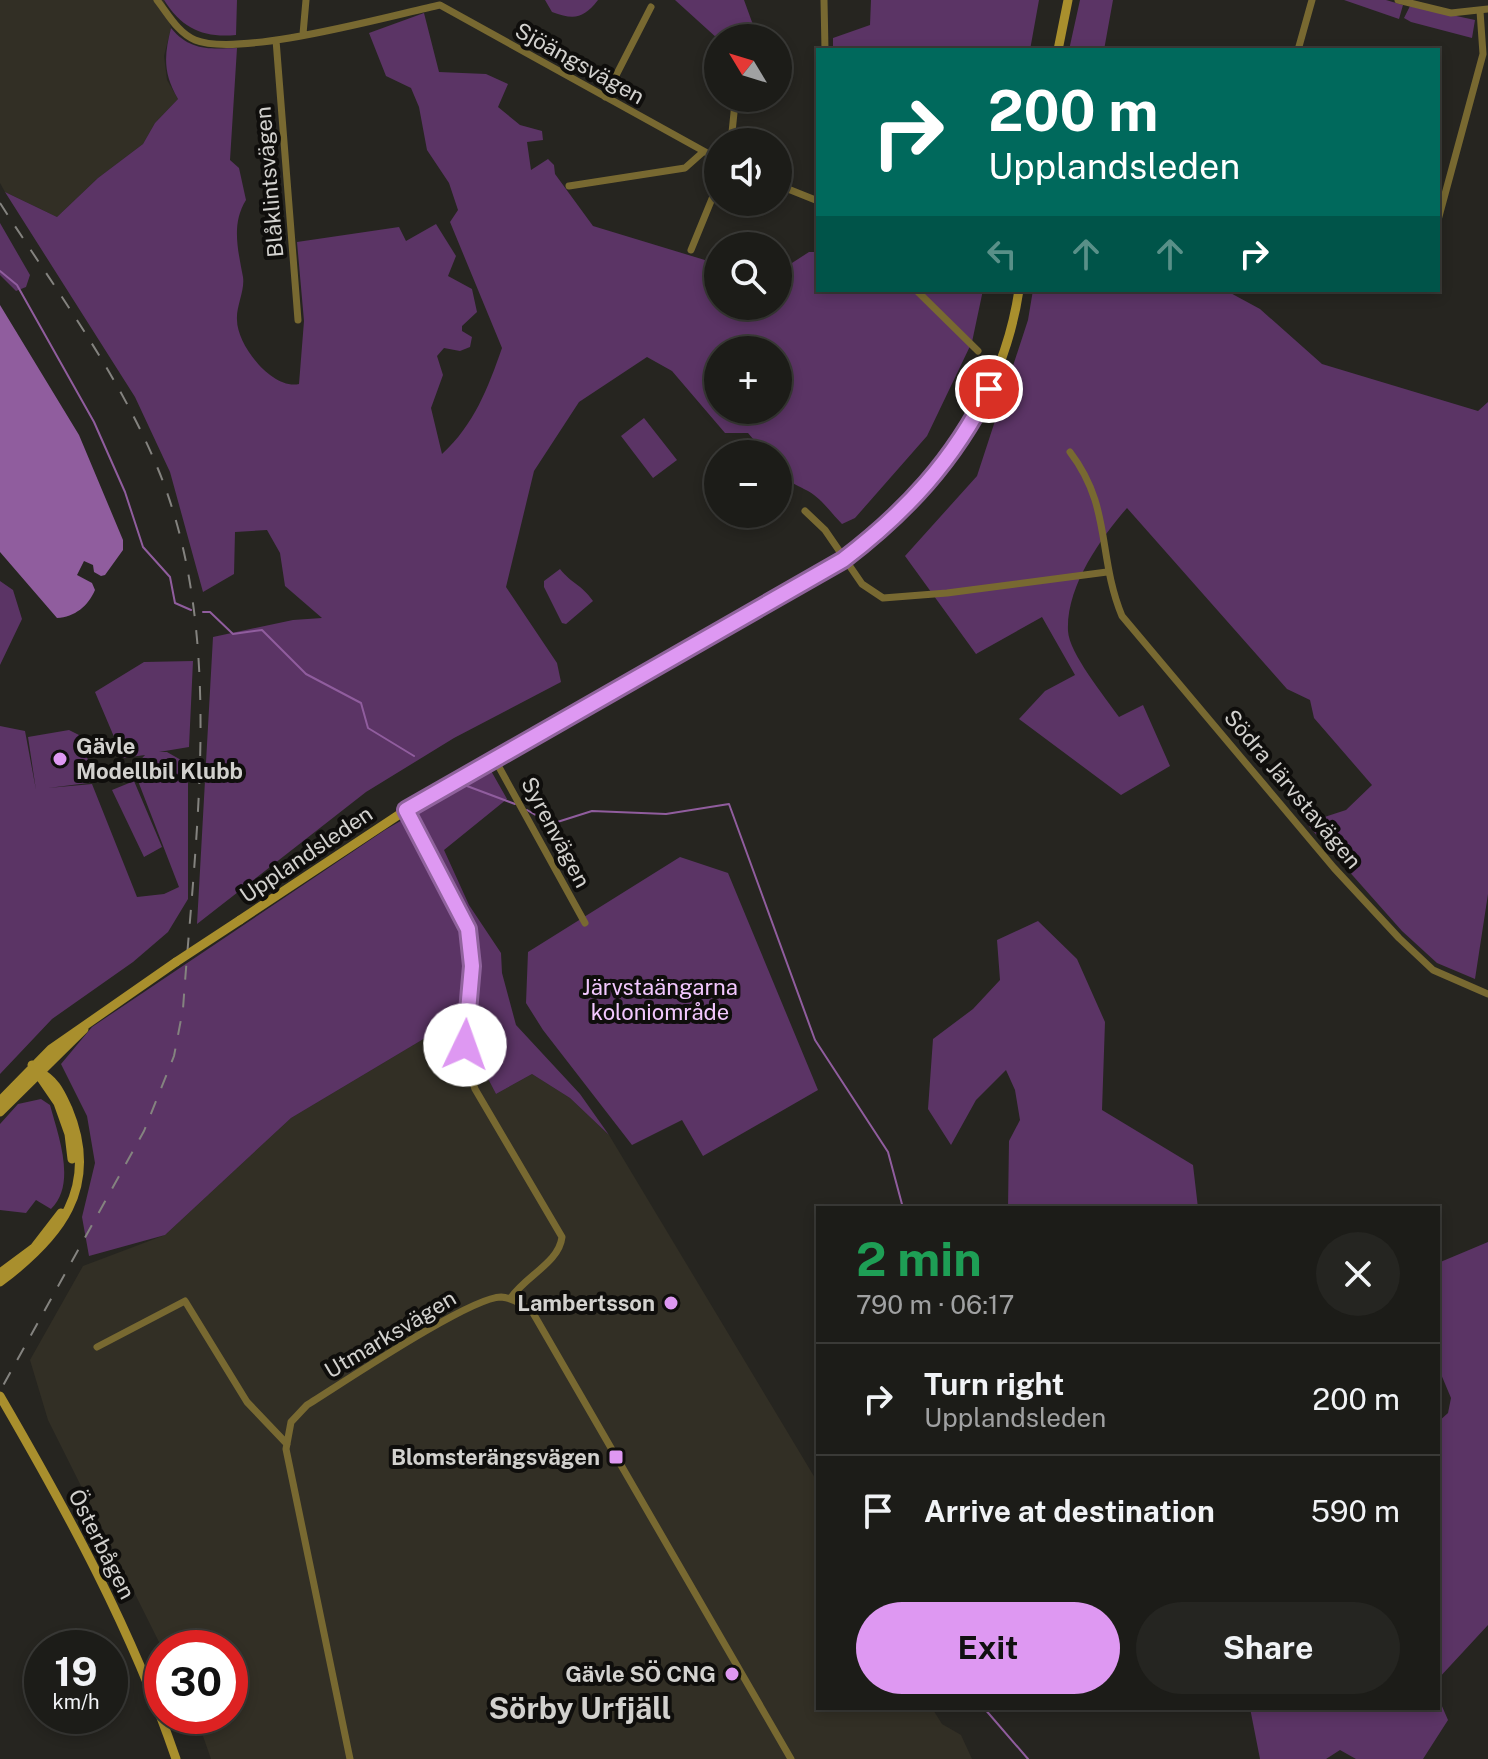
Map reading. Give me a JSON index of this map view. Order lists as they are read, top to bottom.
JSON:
{
  "streets": {
    "street": [
      "Sjöängsvägen",
      "Blåklintsvägen",
      "Södra Järvstavägen",
      "Syrenvägen",
      "Upplandsleden",
      "Utmarksvägen",
      "Österbågen"
    ]
  },
  "crossings": [
    ["Sjöängsvägen", "Blåklintsvägen"],
    ["Syrenvägen", "Upplandsleden"]
  ],
  "districts": ["Sörby Urfjäll"],
  "parks": ["Järvstaängarna koloniområde"],
  "places": {
    "other": ["Gävle Modellbil Klubb", "Lambertsson", "Gävle SÖ CNG"],
    "transit": ["Blomsterängsvägen"]
  },
  "north": "top left",
  "page": {
    "map_buttons": ["+", "−"],
    "turn": ["200 m", "Upplandsleden"],
    "heading": ["2 min", "790 m · 06:17"],
    "list": [
      {
        "name": "Turn right",
        "note": "Upplandsleden",
        "value": "200 m"
      },
      {
        "name": "Arrive at destination",
        "value": "590 m"
      }
    ],
    "buttons": ["Exit", "Share"],
    "speed": "19 km/h",
    "limit": "30"
  }
}
